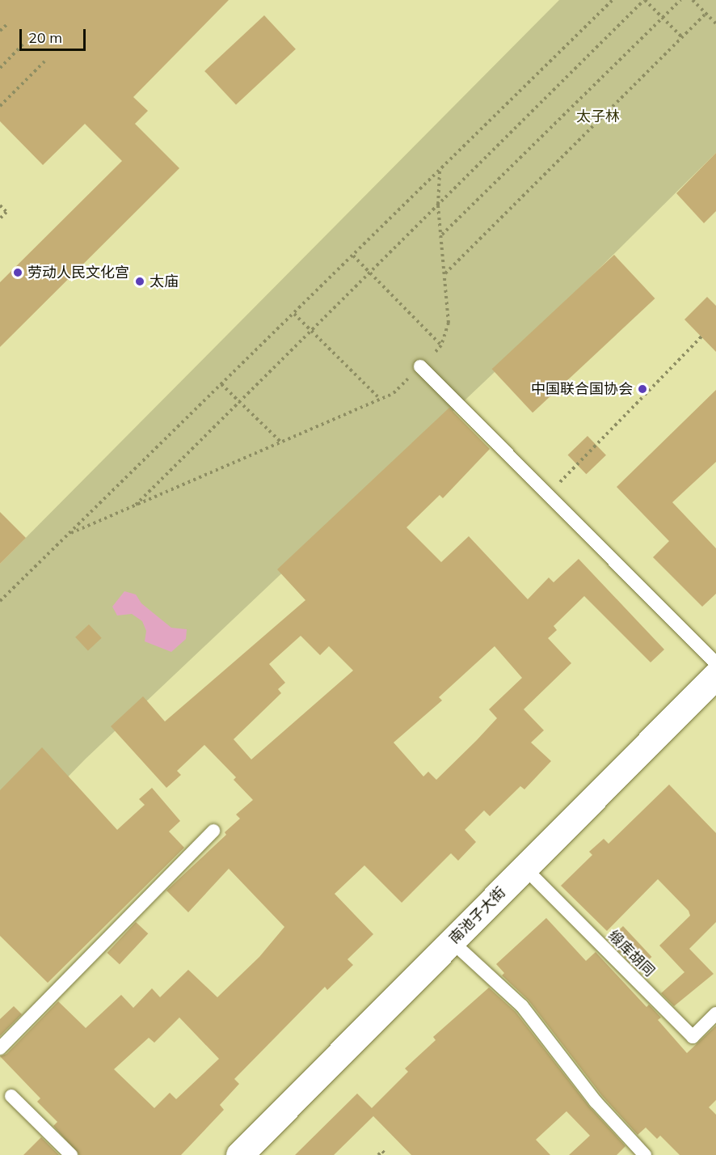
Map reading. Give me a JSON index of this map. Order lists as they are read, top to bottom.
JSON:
{
  "streets": {
    "street": ["南池子大街"],
    "lane": ["缎库胡同"]
  },
  "crossings": [
    ["南池子大街", "缎库胡同"]
  ],
  "parks": ["太子林"],
  "places": ["劳动人民文化宫", "太庙", "中国联合国协会"],
  "scale_bar": "20 m"
}
